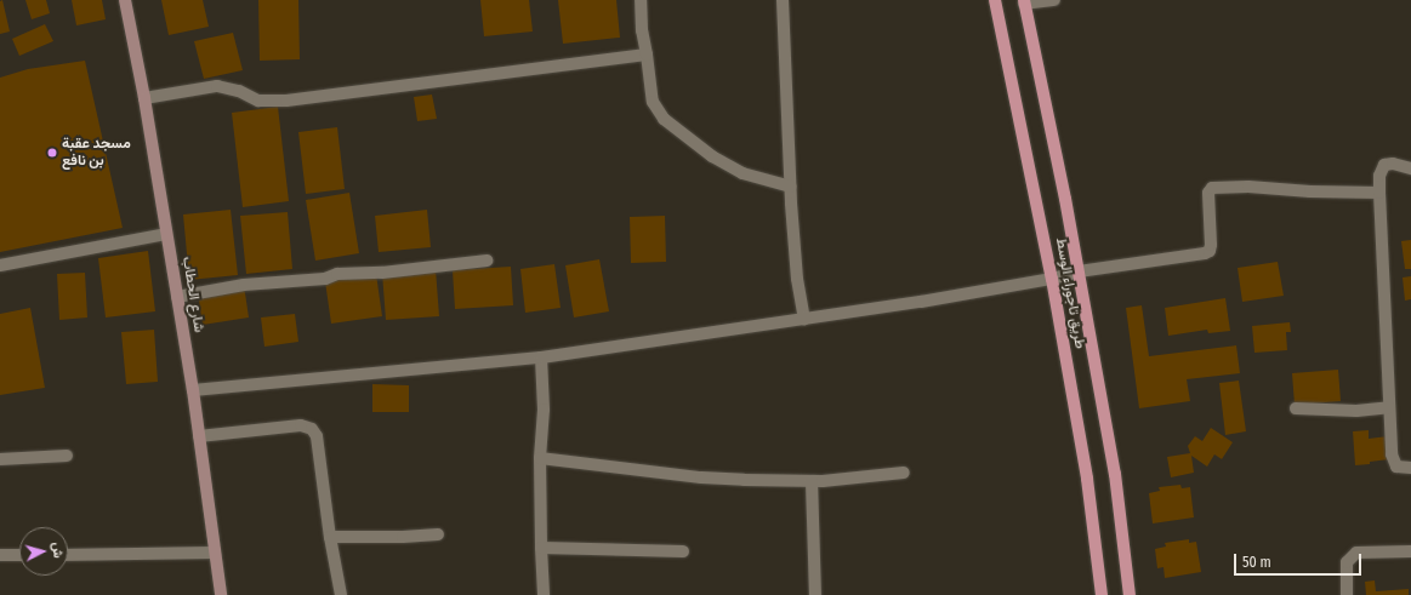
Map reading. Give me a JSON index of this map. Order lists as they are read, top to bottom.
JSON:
{
  "streets": {
    "main road": ["طريق تاجوراء الوسط"],
    "street": ["شارع الحطاب"]
  },
  "places": ["مسجد عقبة بن نافع"],
  "scale_bar": "50 m",
  "north": "right"
}
